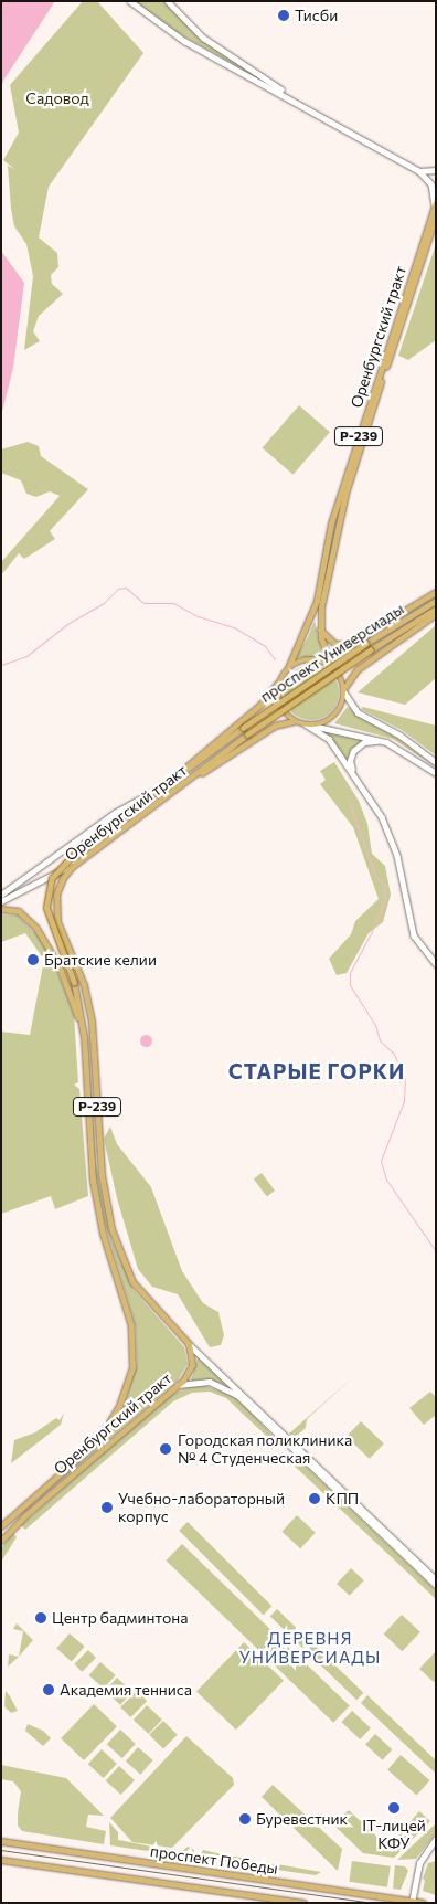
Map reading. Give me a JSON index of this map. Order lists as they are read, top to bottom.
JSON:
{
  "streets": {
    "main road": [
      "Оренбургский тракт",
      "Р-239",
      "проспект Универсиады",
      "проспект Победы"
    ]
  },
  "crossings": [
    ["Оренбургский тракт", "Р-239"],
    ["Оренбургский тракт", "проспект Универсиады"]
  ],
  "districts": ["СТАРЫЕ ГОРКИ", "ДЕРЕВНЯ УНИВЕРСИАДЫ"],
  "parks": ["Садовод"],
  "places": [
    "Тисби",
    "Братские келии",
    "Городская поликлиника № 4 Студенческая",
    "КПП",
    "Учебно-лабораторный корпус",
    "Центр бадминтона",
    "Академия тенниса",
    "IT-лицей КФУ",
    "Буревестник"
  ]
}
